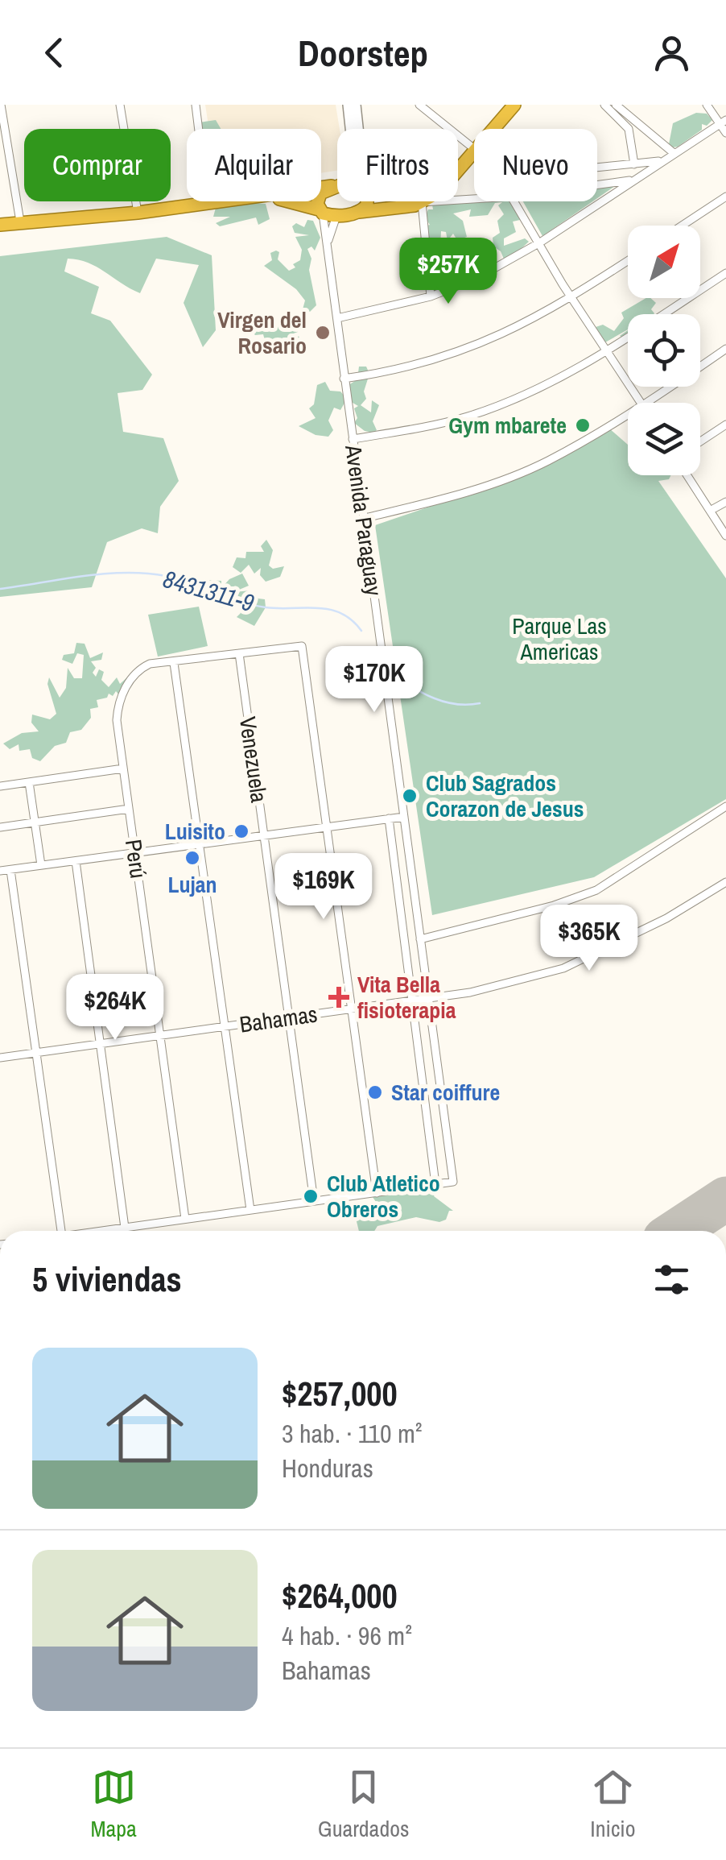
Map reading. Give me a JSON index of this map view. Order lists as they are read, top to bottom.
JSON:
{
  "streets": {
    "street": [
      "Avenida Paraguay",
      "Venezuela",
      "Perú",
      "Bahamas"
    ]
  },
  "crossings": [
    ["Avenida Paraguay", "Bahamas"],
    ["Venezuela", "Perú"],
    ["Venezuela", "Bahamas"],
    ["Perú", "Bahamas"]
  ],
  "water": ["8431311-9"],
  "parks": ["Parque Las Americas"],
  "places": {
    "other": [
      "Virgen del Rosario",
      "Gym mbarete",
      "Club Sagrados Corazon de Jesus",
      "Luisito",
      "Lujan",
      "Star coiffure",
      "Club Atletico Obreros"
    ],
    "health": ["Vita Bella fisioterapia"]
  },
  "north": "top right",
  "page": {
    "header": "Doorstep",
    "chip": [
      "Comprar",
      "Alquilar",
      "Filtros",
      "Nuevo"
    ],
    "price": [
      "$257K",
      "$170K",
      "$169K",
      "$365K",
      "$264K"
    ],
    "heading": "5 viviendas",
    "list": [
      {
        "name": "$257,000",
        "note": "3 hab. · 110 m² · Honduras"
      },
      {
        "name": "$264,000",
        "note": "4 hab. · 96 m² · Bahamas"
      }
    ],
    "tabs": ["Mapa", "Guardados", "Inicio"]
  }
}
